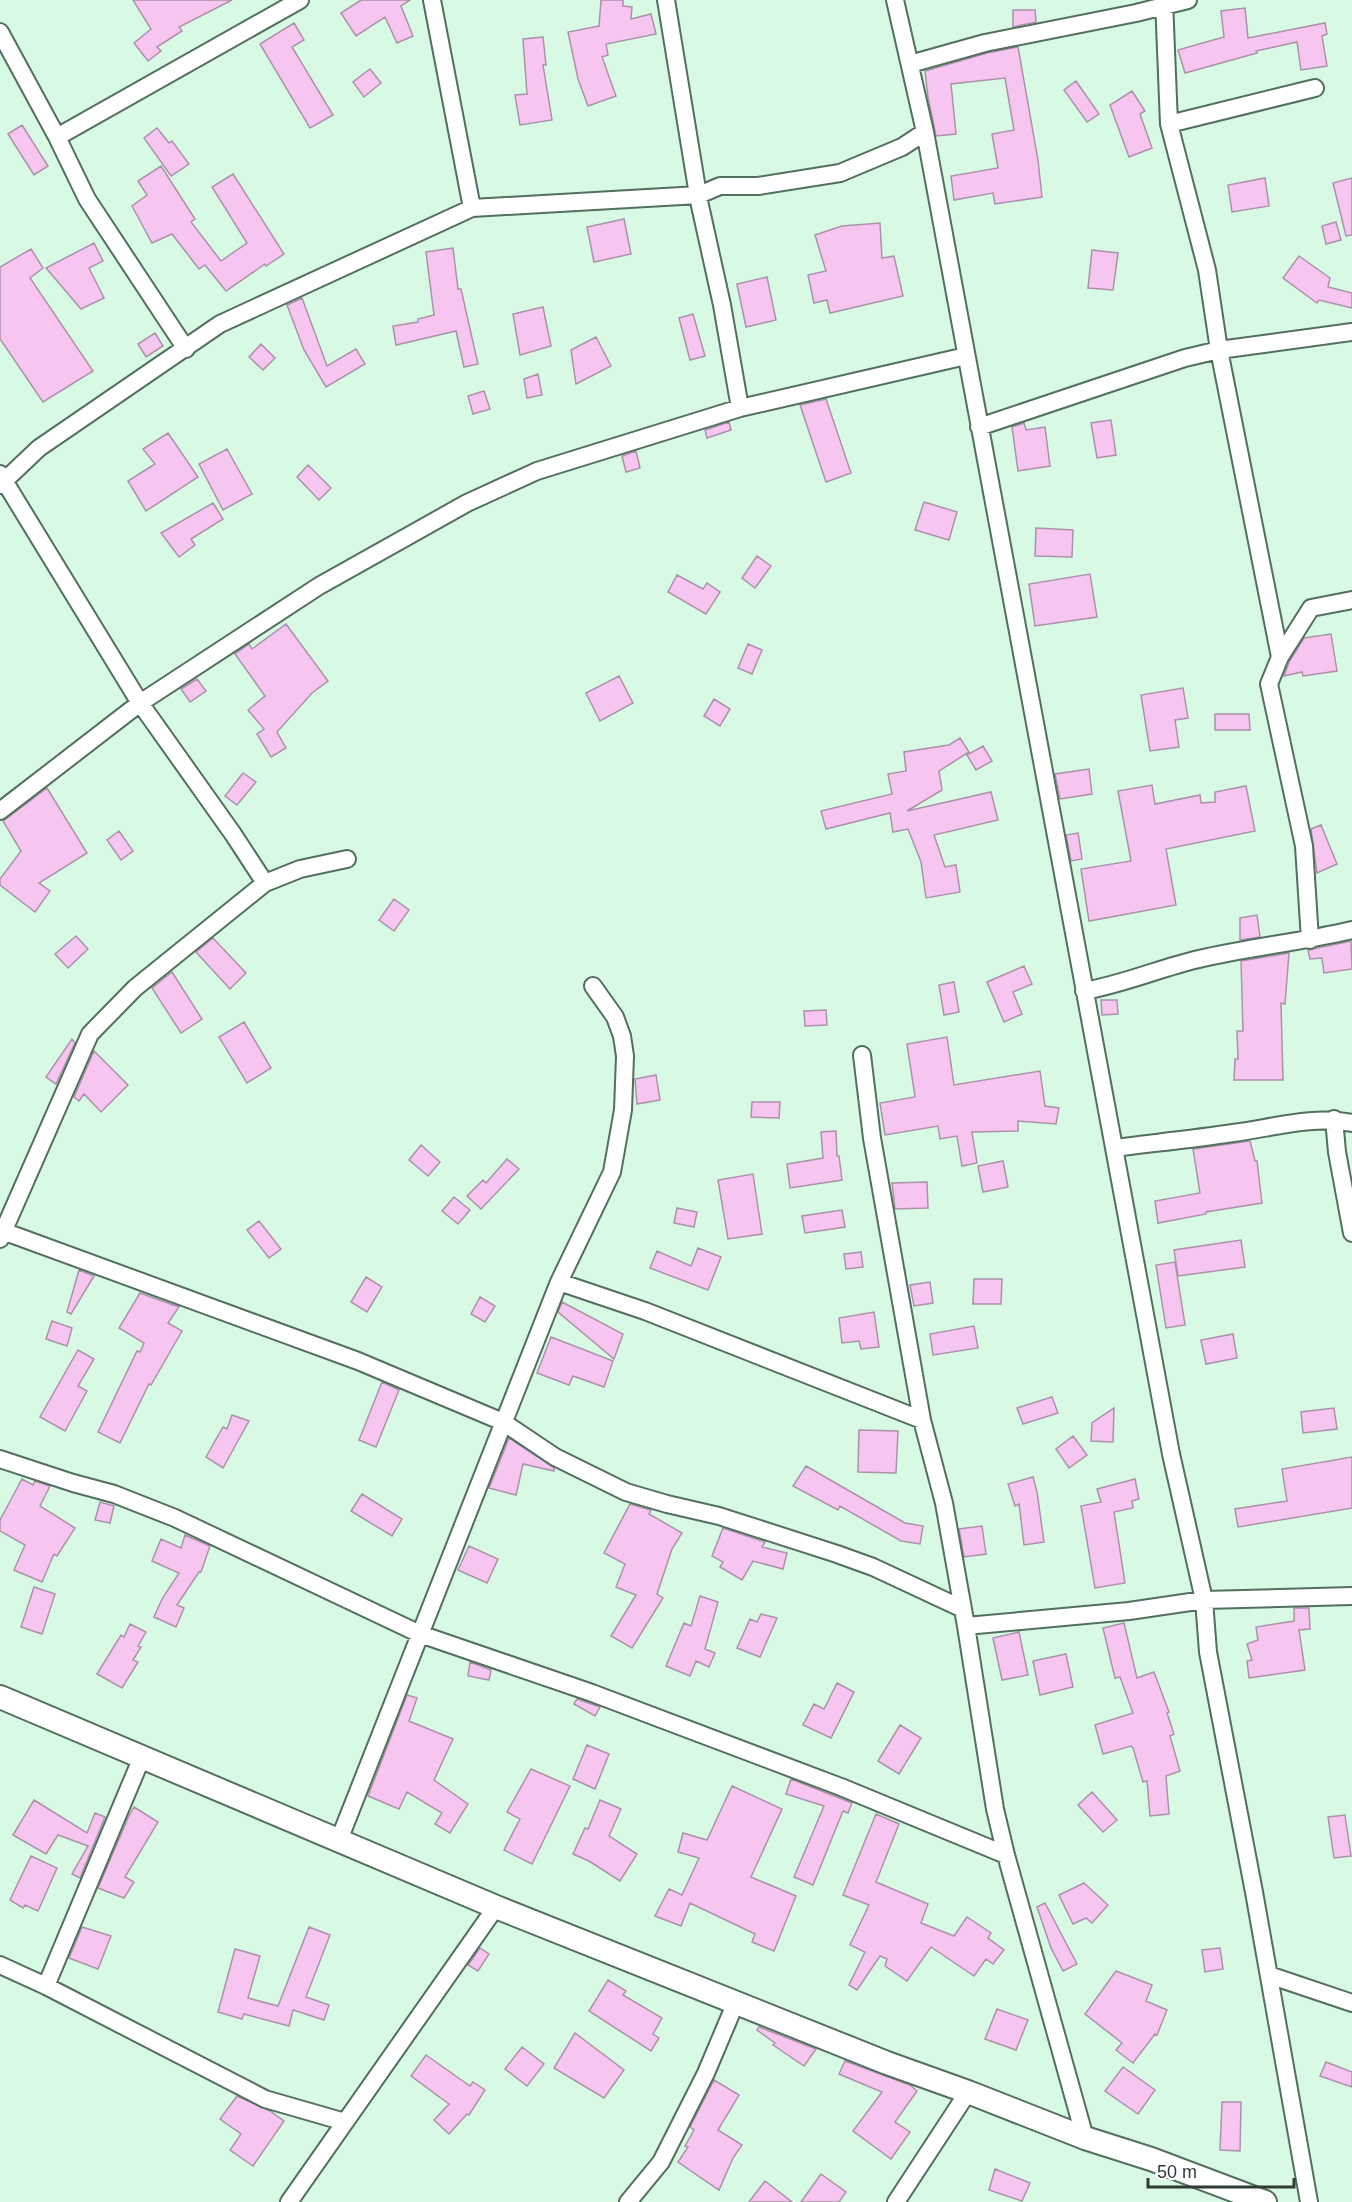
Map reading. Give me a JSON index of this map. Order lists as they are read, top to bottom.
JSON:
{
  "scale_bar": "50 m"
}
